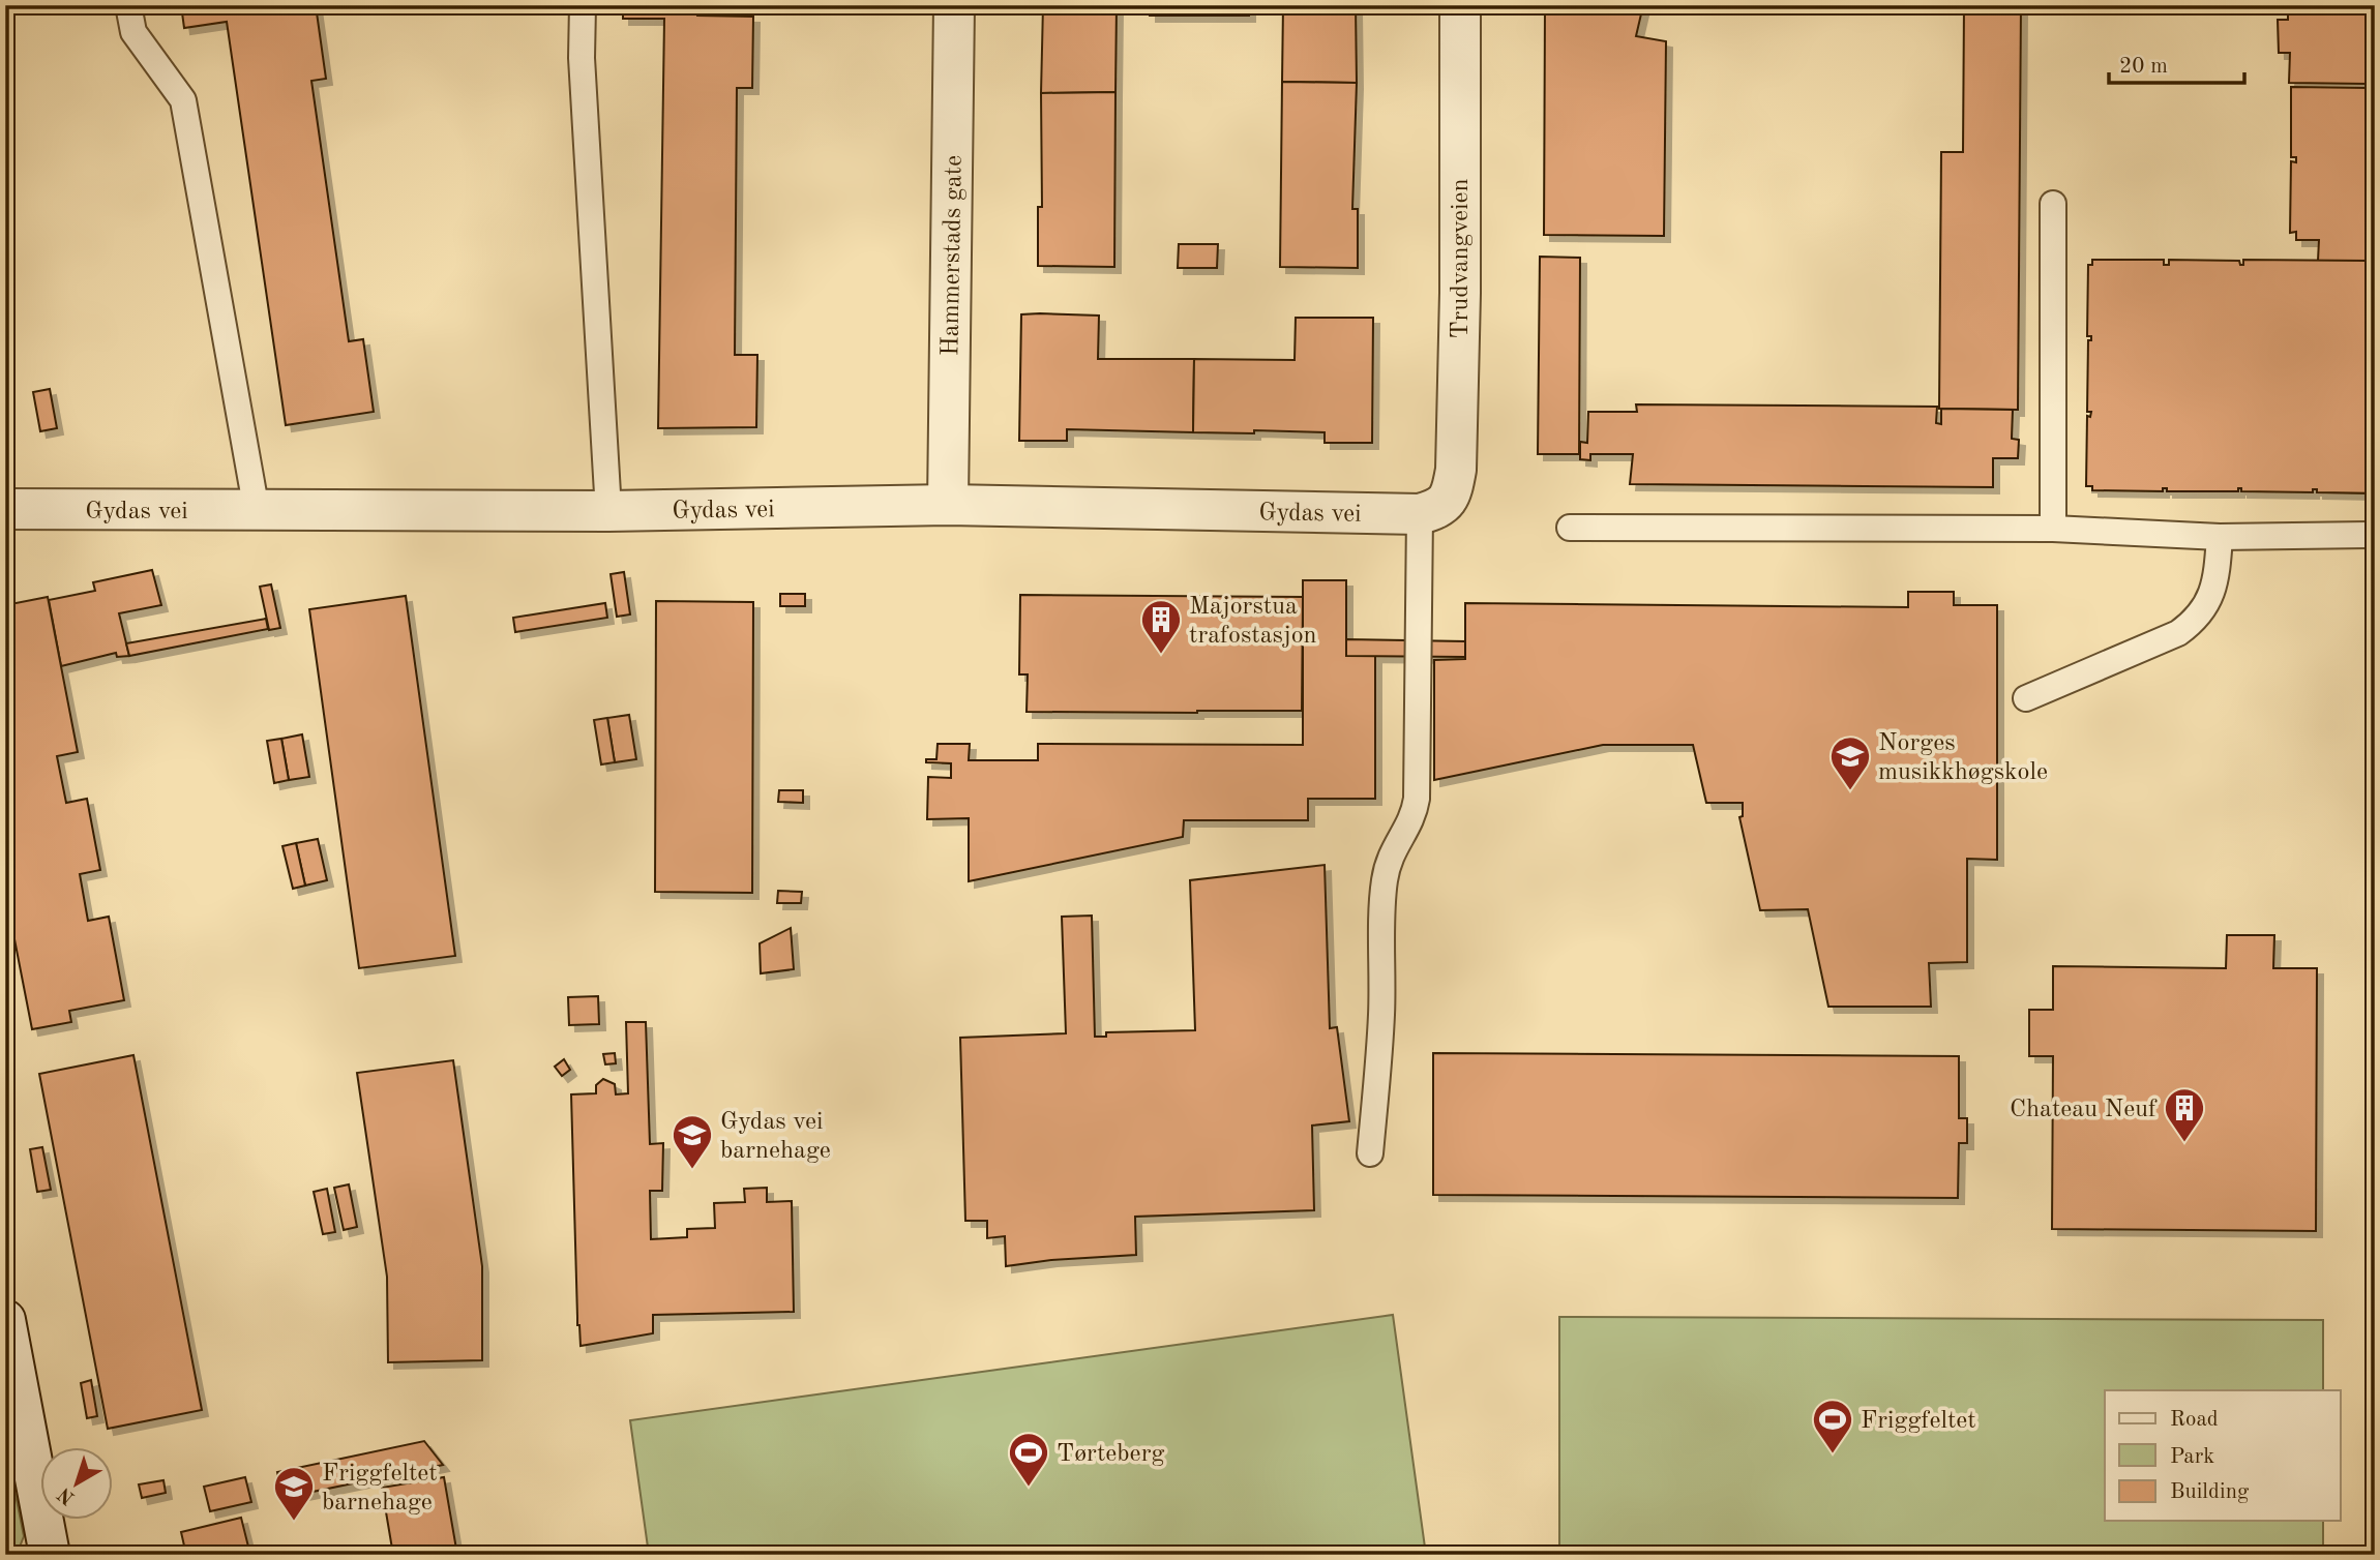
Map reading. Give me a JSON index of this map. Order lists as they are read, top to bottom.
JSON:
{
  "streets": {
    "street": ["Hammerstads gate", "Trudvangveien", "Gydas vei"]
  },
  "crossings": [
    ["Hammerstads gate", "Gydas vei"],
    ["Trudvangveien", "Gydas vei"]
  ],
  "places": {
    "building": ["Majorstua trafostasjon", "Chateau Neuf"],
    "school or university": ["Norges musikkhøgskole", "Gydas vei barnehage", "Friggfeltet barnehage"],
    "sports": ["Friggfeltet", "Tørteberg"]
  },
  "legend": ["Road", "Park", "Building"],
  "scale_bar": "20 m",
  "north": "bottom left"
}
